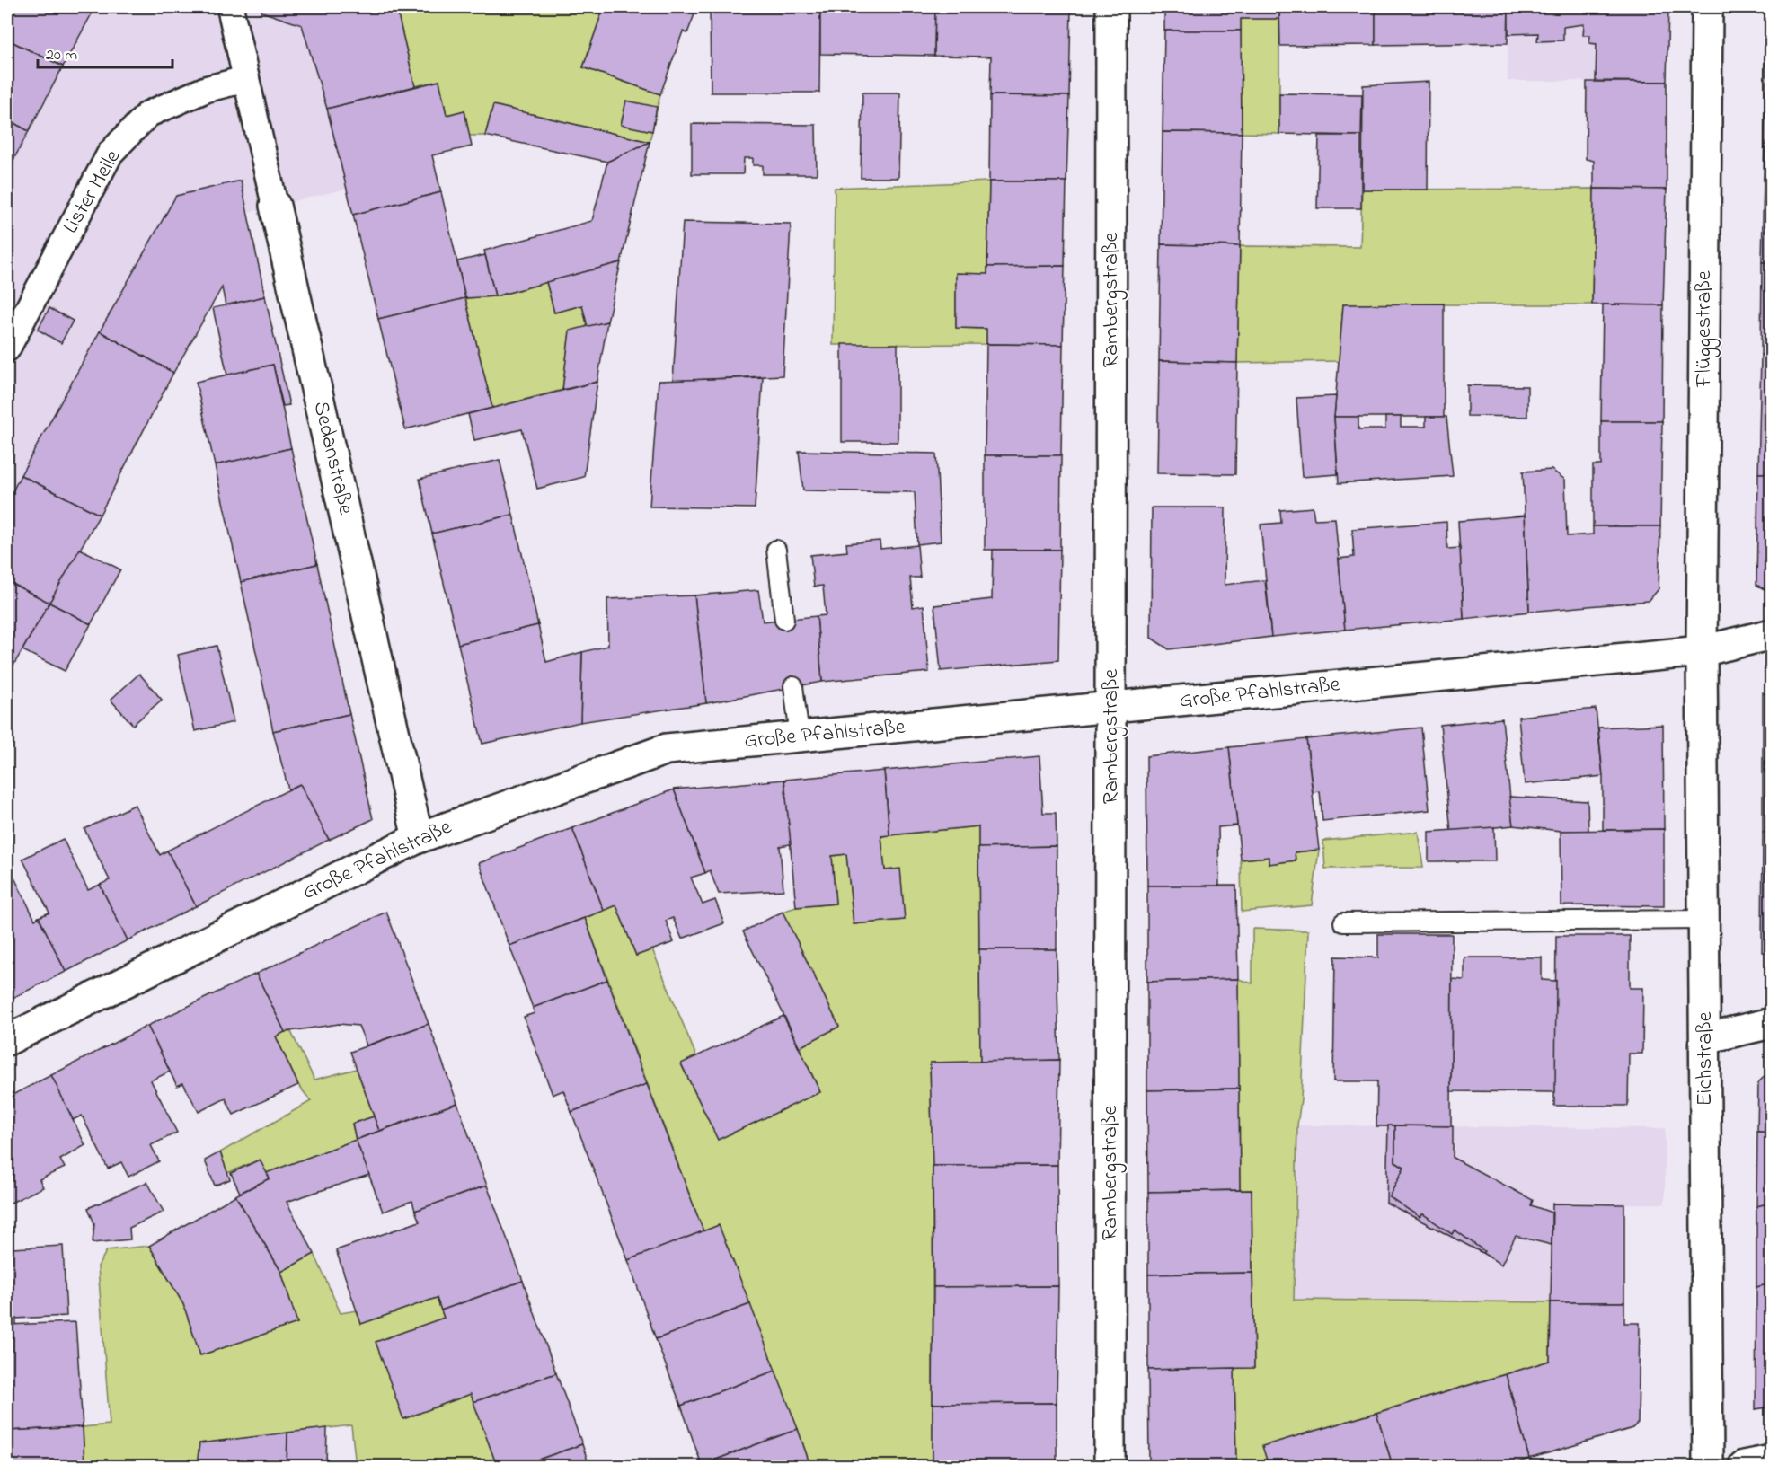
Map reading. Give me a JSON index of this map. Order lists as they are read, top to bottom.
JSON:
{
  "streets": {
    "street": [
      "Lister Meile",
      "Rambergstraße",
      "Flüggestraße",
      "Sedanstraße",
      "Große Pfahlstraße",
      "Eichstraße"
    ]
  },
  "crossings": [
    ["Lister Meile", "Sedanstraße"],
    ["Rambergstraße", "Große Pfahlstraße"],
    ["Flüggestraße", "Große Pfahlstraße"],
    ["Flüggestraße", "Eichstraße"],
    ["Sedanstraße", "Große Pfahlstraße"],
    ["Große Pfahlstraße", "Eichstraße"]
  ],
  "scale_bar": "20 m"
}
